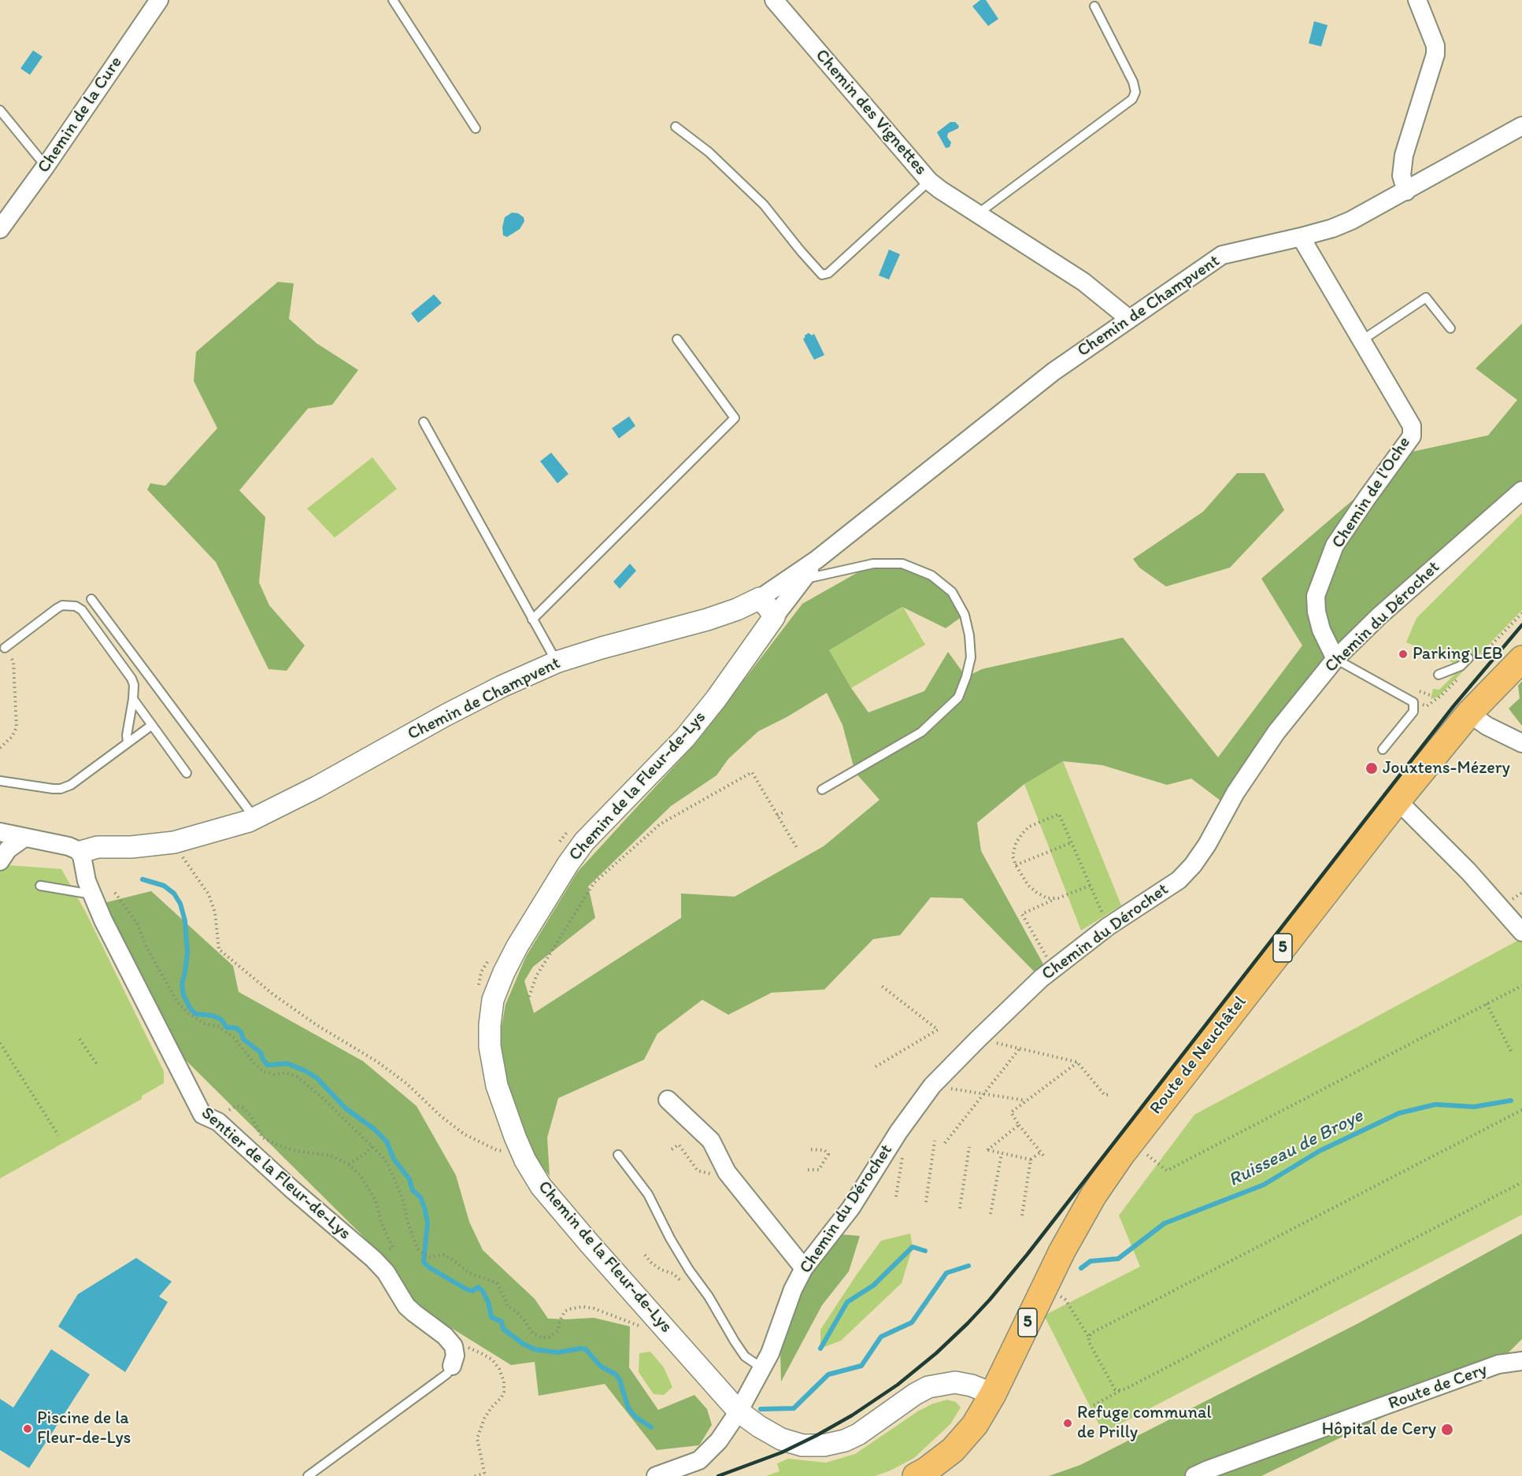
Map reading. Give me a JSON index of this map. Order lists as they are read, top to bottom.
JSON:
{
  "streets": {
    "main road": ["5", "Route de Neuchâtel"],
    "street": [
      "Chemin des Vignettes",
      "Chemin de la Cure",
      "Chemin de Champvent",
      "Chemin de l'Oche",
      "Chemin du Dérochet",
      "Chemin de la Fleur-de-Lys",
      "Sentier de la Fleur-de-Lys",
      "Route de Cery"
    ]
  },
  "crossings": [
    ["Chemin des Vignettes", "Chemin de Champvent"],
    ["Chemin de Champvent", "Chemin de l'Oche"],
    ["Chemin de Champvent", "Chemin de la Fleur-de-Lys"],
    ["Chemin de Champvent", "Sentier de la Fleur-de-Lys"],
    ["Chemin de l'Oche", "Chemin du Dérochet"],
    ["Chemin du Dérochet", "Chemin de la Fleur-de-Lys"],
    ["Chemin de la Fleur-de-Lys", "Route de Neuchâtel"]
  ],
  "water": ["Ruisseau de Broye"],
  "places": [
    "Parking LEB",
    "Jouxtens-Mézery",
    "Refuge communal de Prilly",
    "Piscine de la Fleur-de-Lys",
    "Hôpital de Cery"
  ]
}
